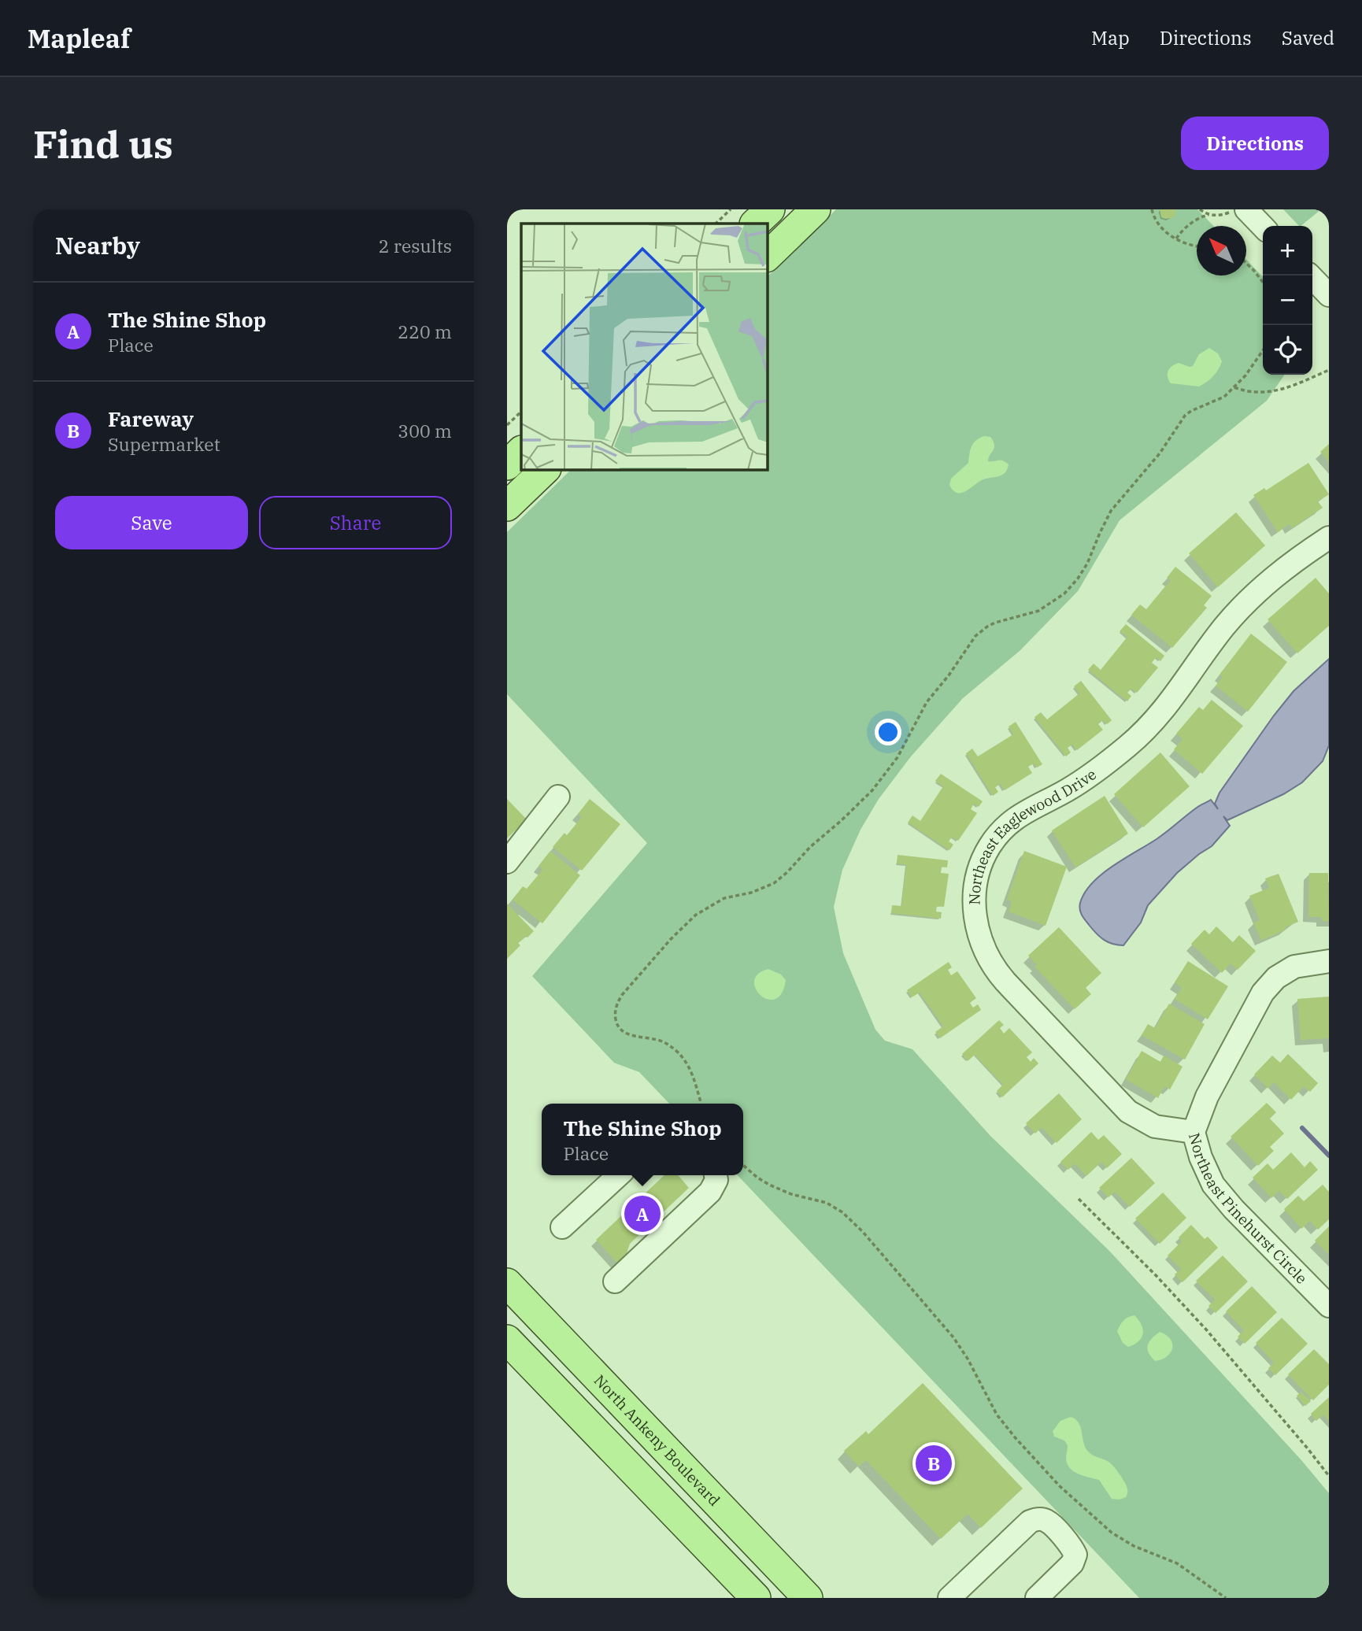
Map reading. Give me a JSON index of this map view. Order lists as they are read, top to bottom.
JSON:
{
  "streets": {
    "main road": ["North Ankeny Boulevard"],
    "street": ["Northeast Eaglewood Drive", "Northeast Pinehurst Circle"]
  },
  "crossings": [
    ["Northeast Eaglewood Drive", "Northeast Pinehurst Circle"]
  ],
  "north": "top left",
  "page": {
    "header": "Mapleaf",
    "nav": ["Map", "Directions", "Saved"],
    "buttons": [
      "Directions",
      ["Save", "Share"]
    ],
    "title": "Find us",
    "heading": ["Nearby", "2 results"],
    "map_buttons": ["+", "−"],
    "list": [
      {
        "mark": "A",
        "name": "The Shine Shop",
        "note": "Place",
        "value": "220 m"
      },
      {
        "mark": "B",
        "name": "Fareway",
        "note": "Supermarket",
        "value": "300 m"
      }
    ],
    "popup": ["The Shine Shop", "Place"],
    "pins": ["A", "B"]
  }
}
